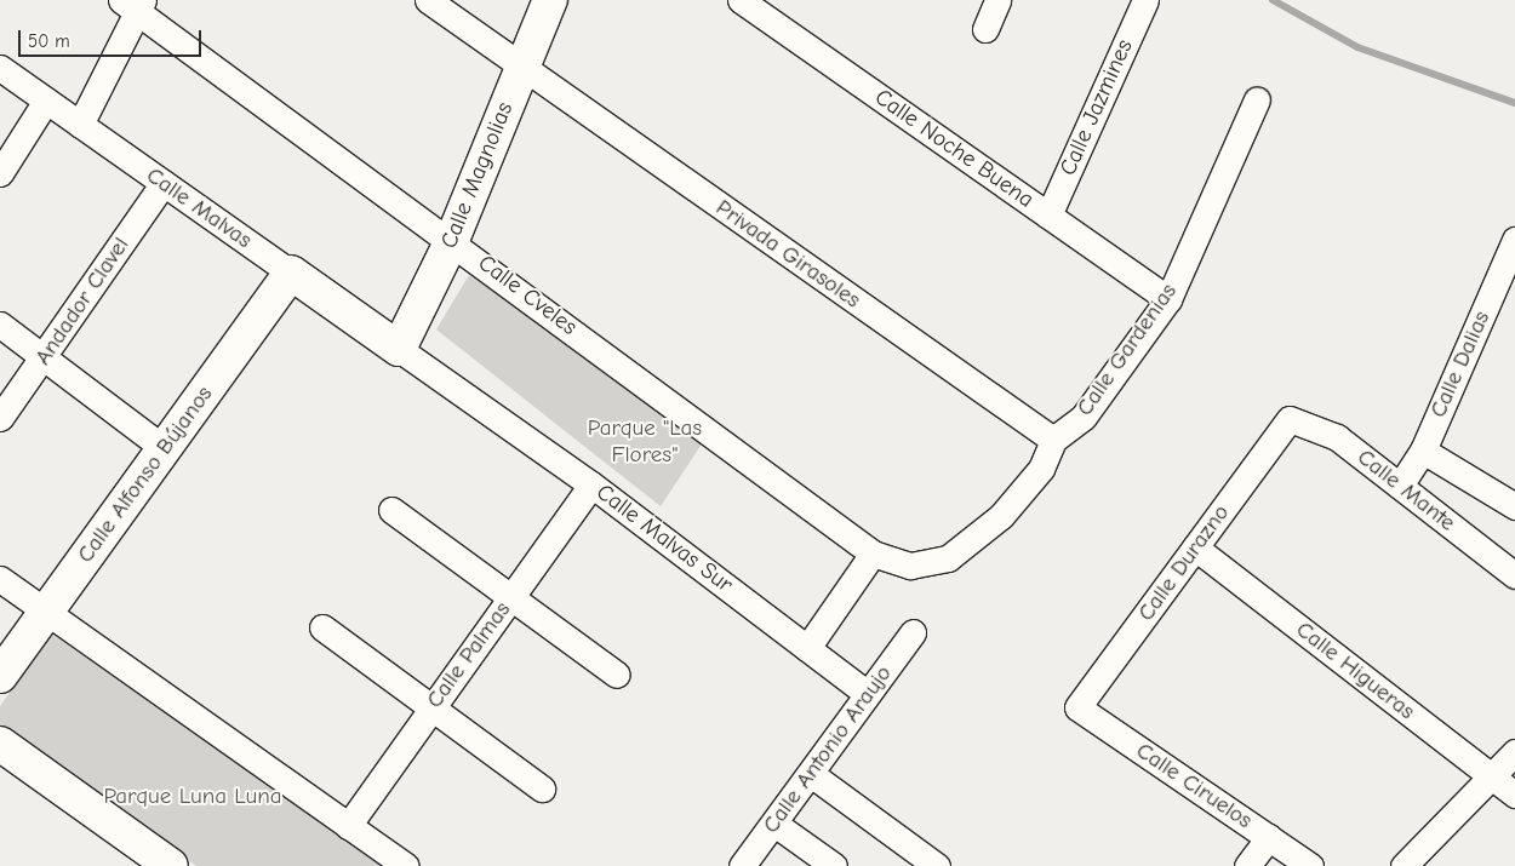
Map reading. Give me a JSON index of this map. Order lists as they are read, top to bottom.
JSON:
{
  "streets": {
    "street": [
      "Calle Jazmines",
      "Calle Noche Buena",
      "Calle Magnolias",
      "Calle Malvas",
      "Privada Girasoles",
      "Calle Cveles",
      "Andador Clavel",
      "Calle Gardenias",
      "Calle Dalias",
      "Calle Alfonso Bújanos",
      "Calle Mante",
      "Calle Malvas Sur",
      "Calle Durazno",
      "Calle Palmas",
      "Calle Higueras",
      "Calle Antonio Araujo",
      "Calle Ciruelos"
    ]
  },
  "crossings": [
    ["Calle Jazmines", "Calle Noche Buena"],
    ["Calle Noche Buena", "Calle Gardenias"],
    ["Calle Magnolias", "Calle Malvas"],
    ["Calle Magnolias", "Privada Girasoles"],
    ["Calle Magnolias", "Calle Cveles"],
    ["Calle Magnolias", "Calle Malvas Sur"],
    ["Calle Malvas", "Andador Clavel"],
    ["Calle Malvas", "Calle Alfonso Bújanos"],
    ["Calle Malvas", "Calle Malvas Sur"],
    ["Privada Girasoles", "Calle Gardenias"],
    ["Calle Cveles", "Calle Gardenias"],
    ["Calle Dalias", "Calle Mante"],
    ["Calle Mante", "Calle Durazno"],
    ["Calle Malvas Sur", "Calle Palmas"],
    ["Calle Malvas Sur", "Calle Antonio Araujo"],
    ["Calle Durazno", "Calle Higueras"],
    ["Calle Durazno", "Calle Ciruelos"]
  ],
  "parks": ["Parque \"Las Flores\"", "Parque Luna Luna"],
  "scale_bar": "50 m"
}
